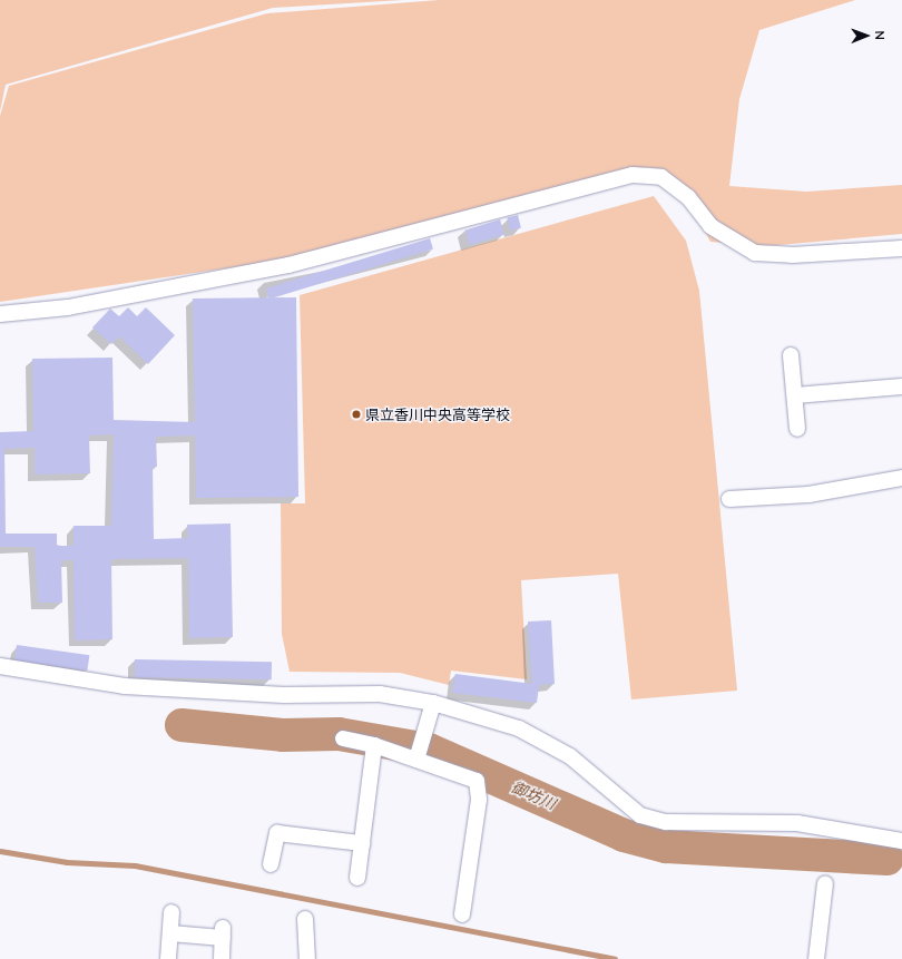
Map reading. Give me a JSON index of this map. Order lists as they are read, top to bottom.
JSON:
{
  "water": ["御坊川"],
  "places": ["県立香川中央高等学校"],
  "north": "right"
}
